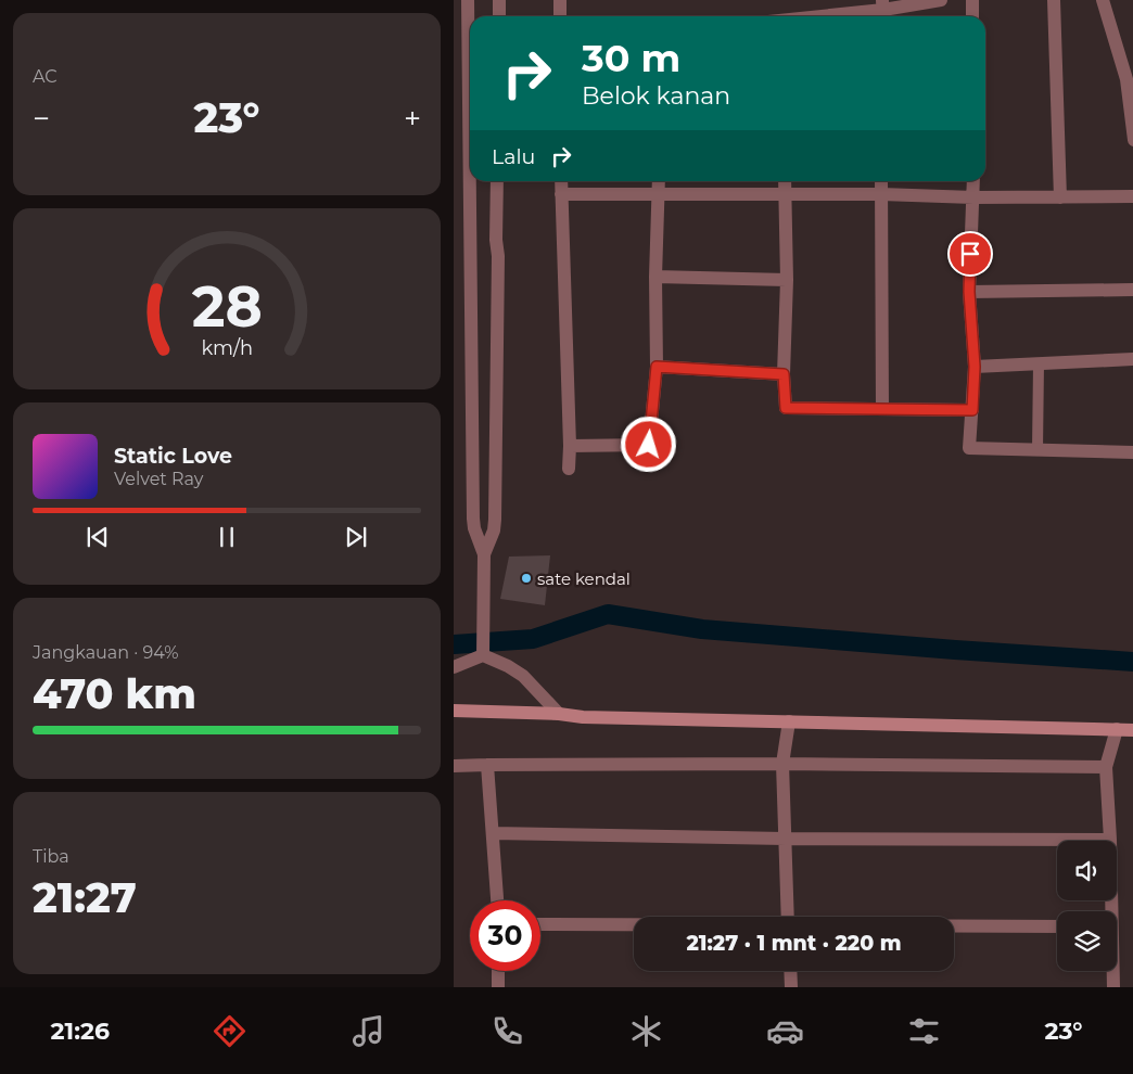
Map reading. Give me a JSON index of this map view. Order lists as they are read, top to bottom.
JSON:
{
  "places": ["sate kendal"],
  "page": {
    "tile": [
      "AC",
      ["Jangkauan · 94%", "470 km"],
      ["Tiba", "21:27"]
    ],
    "turn": ["30 m", "Belok kanan"],
    "heat": ["−", "23°", "+"],
    "then": "Lalu",
    "song": ["Static Love", "Velvet Ray"],
    "limit": "30",
    "trip": "21:27 · 1 mnt · 220 m",
    "tabs": ["21:26", "23°"],
    "gauge": ["28", "km/h"]
  }
}
